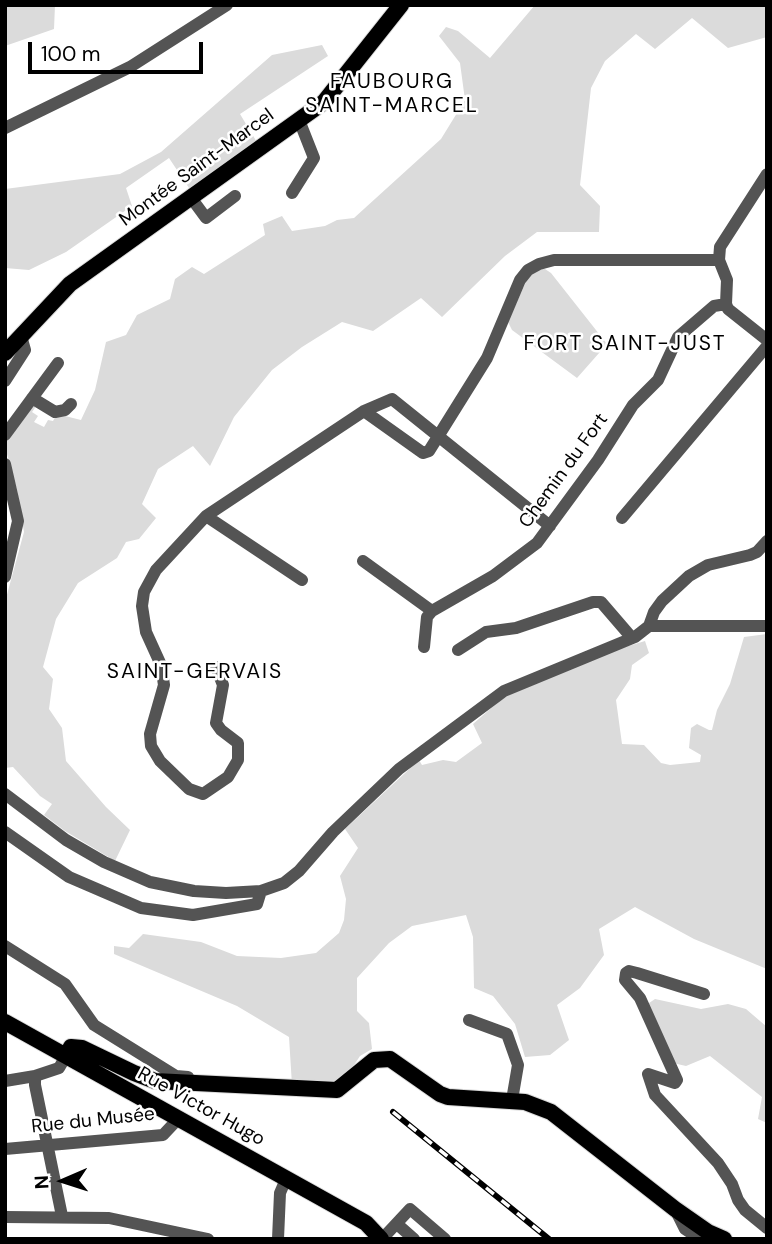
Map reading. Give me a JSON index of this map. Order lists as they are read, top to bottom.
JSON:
{
  "streets": {
    "main road": ["Montée Saint-Marcel", "Rue Victor Hugo"],
    "street": ["Chemin du Fort", "Rue du Musée"]
  },
  "crossings": [
    ["Rue Victor Hugo", "Rue du Musée"]
  ],
  "districts": ["FAUBOURG SAINT-MARCEL", "FORT SAINT-JUST", "SAINT-GERVAIS"],
  "scale_bar": "100 m",
  "north": "left"
}
